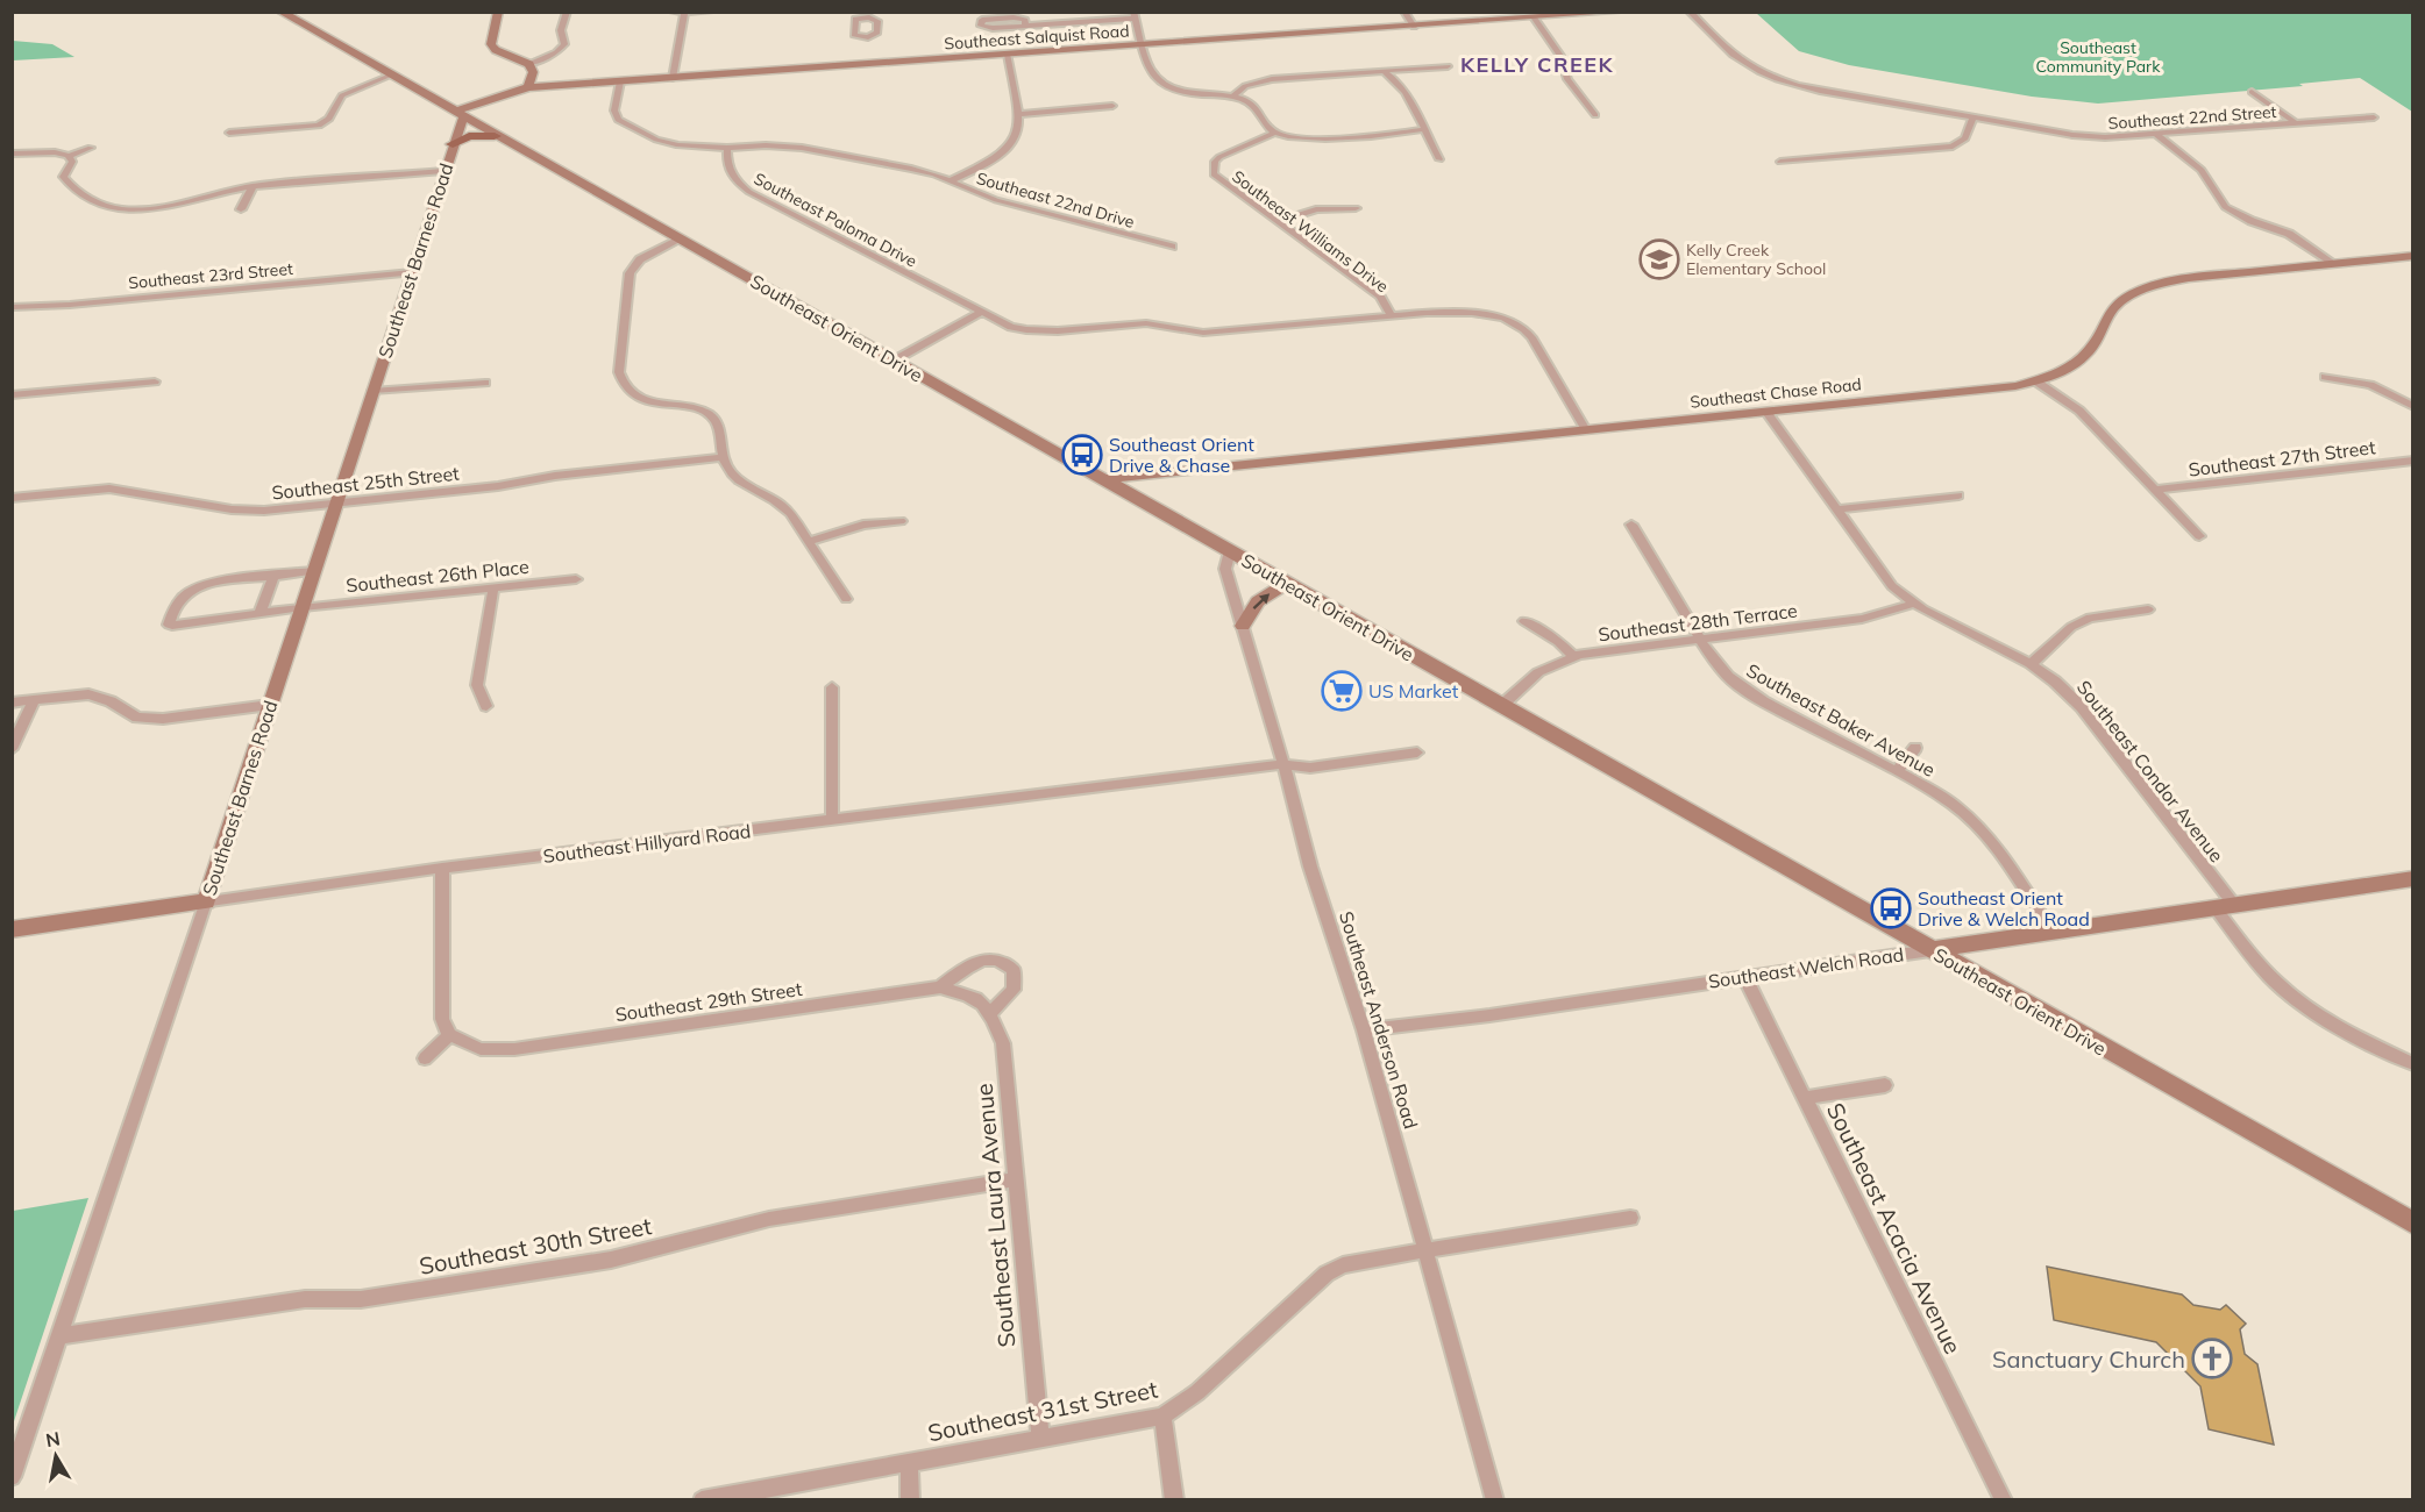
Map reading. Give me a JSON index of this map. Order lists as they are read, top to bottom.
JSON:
{
  "streets": {
    "street": [
      "Southeast Salquist Road",
      "Southeast 22nd Street",
      "Southeast 22nd Drive",
      "Southeast Paloma Drive",
      "Southeast Williams Drive",
      "Southeast Barnes Road",
      "Southeast 23rd Street",
      "Southeast Orient Drive",
      "Southeast Chase Road",
      "Southeast 27th Street",
      "Southeast 25th Street",
      "Southeast 26th Place",
      "Southeast 28th Terrace",
      "Southeast Baker Avenue",
      "Southeast Condor Avenue",
      "Southeast Hillyard Road",
      "Southeast Welch Road",
      "Southeast 29th Street",
      "Southeast Anderson Road",
      "Southeast Laura Avenue",
      "Southeast Acacia Avenue",
      "Southeast 30th Street",
      "Southeast 31st Street"
    ]
  },
  "crossings": [
    ["Southeast Salquist Road", "Southeast Barnes Road"],
    ["Southeast Salquist Road", "Southeast Orient Drive"],
    ["Southeast 22nd Drive", "Southeast Paloma Drive"],
    ["Southeast Paloma Drive", "Southeast Williams Drive"],
    ["Southeast Paloma Drive", "Southeast Chase Road"],
    ["Southeast Barnes Road", "Southeast 23rd Street"],
    ["Southeast Barnes Road", "Southeast Orient Drive"],
    ["Southeast Barnes Road", "Southeast 25th Street"],
    ["Southeast Barnes Road", "Southeast 26th Place"],
    ["Southeast Barnes Road", "Southeast Hillyard Road"],
    ["Southeast Barnes Road", "Southeast 30th Street"],
    ["Southeast Orient Drive", "Southeast Chase Road"],
    ["Southeast Orient Drive", "Southeast 28th Terrace"],
    ["Southeast Orient Drive", "Southeast Welch Road"],
    ["Southeast Orient Drive", "Southeast Anderson Road"],
    ["Southeast Chase Road", "Southeast Condor Avenue"],
    ["Southeast 28th Terrace", "Southeast Baker Avenue"],
    ["Southeast 28th Terrace", "Southeast Condor Avenue"],
    ["Southeast Baker Avenue", "Southeast Welch Road"],
    ["Southeast Condor Avenue", "Southeast Welch Road"],
    ["Southeast Hillyard Road", "Southeast Anderson Road"],
    ["Southeast Welch Road", "Southeast Anderson Road"],
    ["Southeast Welch Road", "Southeast Acacia Avenue"],
    ["Southeast 29th Street", "Southeast Laura Avenue"],
    ["Southeast Anderson Road", "Southeast 31st Street"],
    ["Southeast Laura Avenue", "Southeast 30th Street"],
    ["Southeast Laura Avenue", "Southeast 31st Street"]
  ],
  "districts": ["KELLY CREEK"],
  "parks": ["Southeast Community Park"],
  "places": {
    "school or university": ["Kelly Creek Elementary School"],
    "bus stop": ["Southeast Orient Drive & Chase", "Southeast Orient Drive & Welch Road"],
    "supermarket": ["US Market"],
    "church": ["Sanctuary Church"]
  },
  "north": "top"
}
